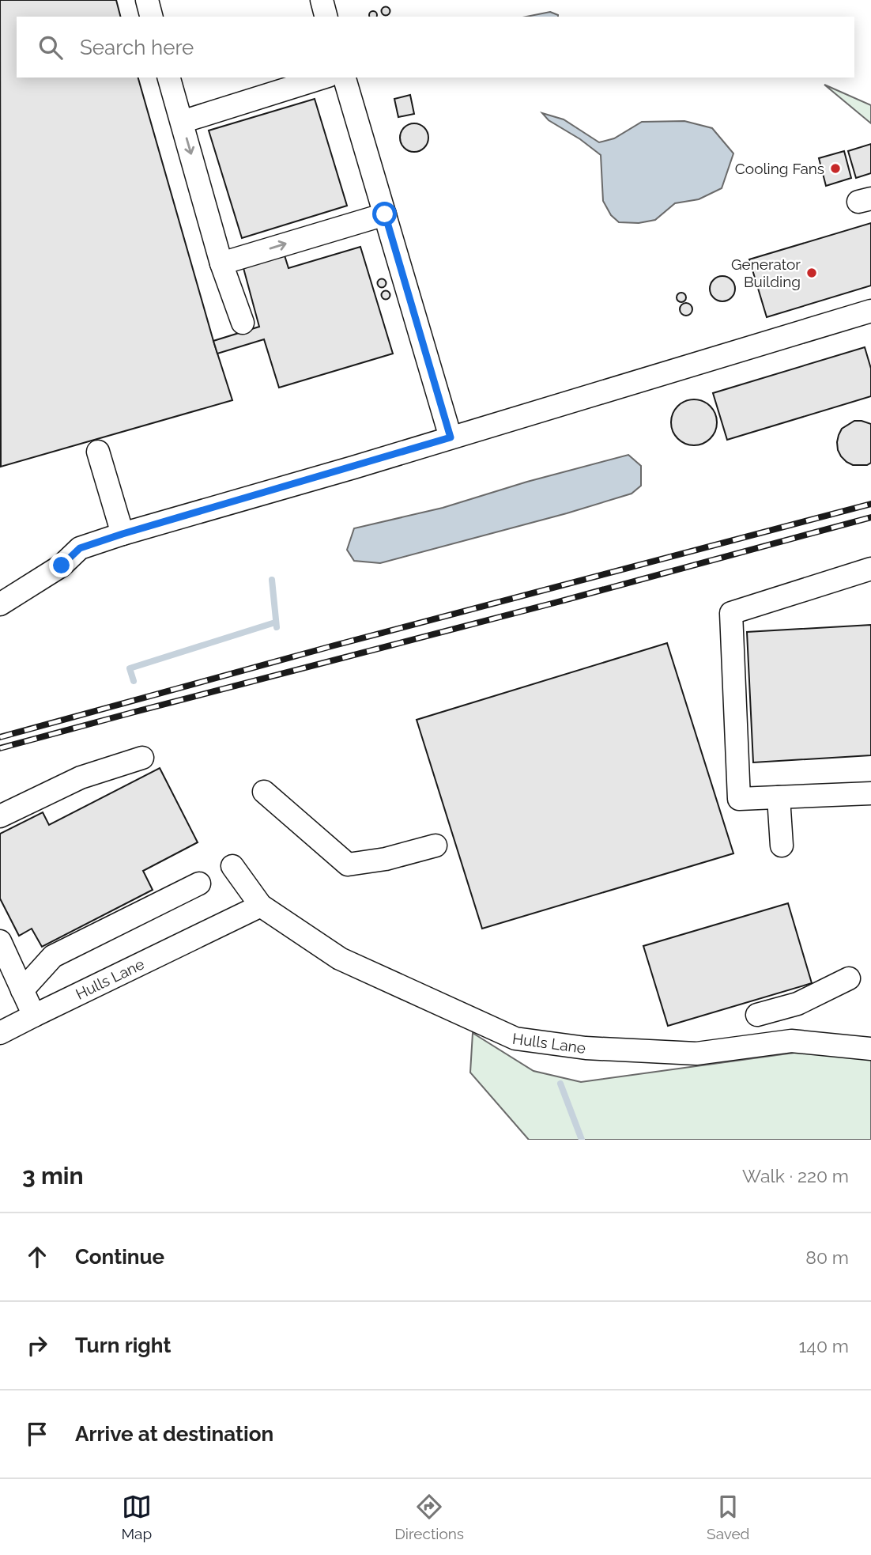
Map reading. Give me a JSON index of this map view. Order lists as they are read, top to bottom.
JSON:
{
  "streets": {
    "street": ["Hulls Lane"]
  },
  "places": ["Cooling Fans", "Generator Building"],
  "page": {
    "search": "Search here",
    "heading": ["3 min", "Walk · 220 m"],
    "list": [
      ["Continue", "80 m"],
      ["Turn right", "140 m"],
      "Arrive at destination"
    ],
    "nav": ["Map", "Directions", "Saved"]
  }
}
